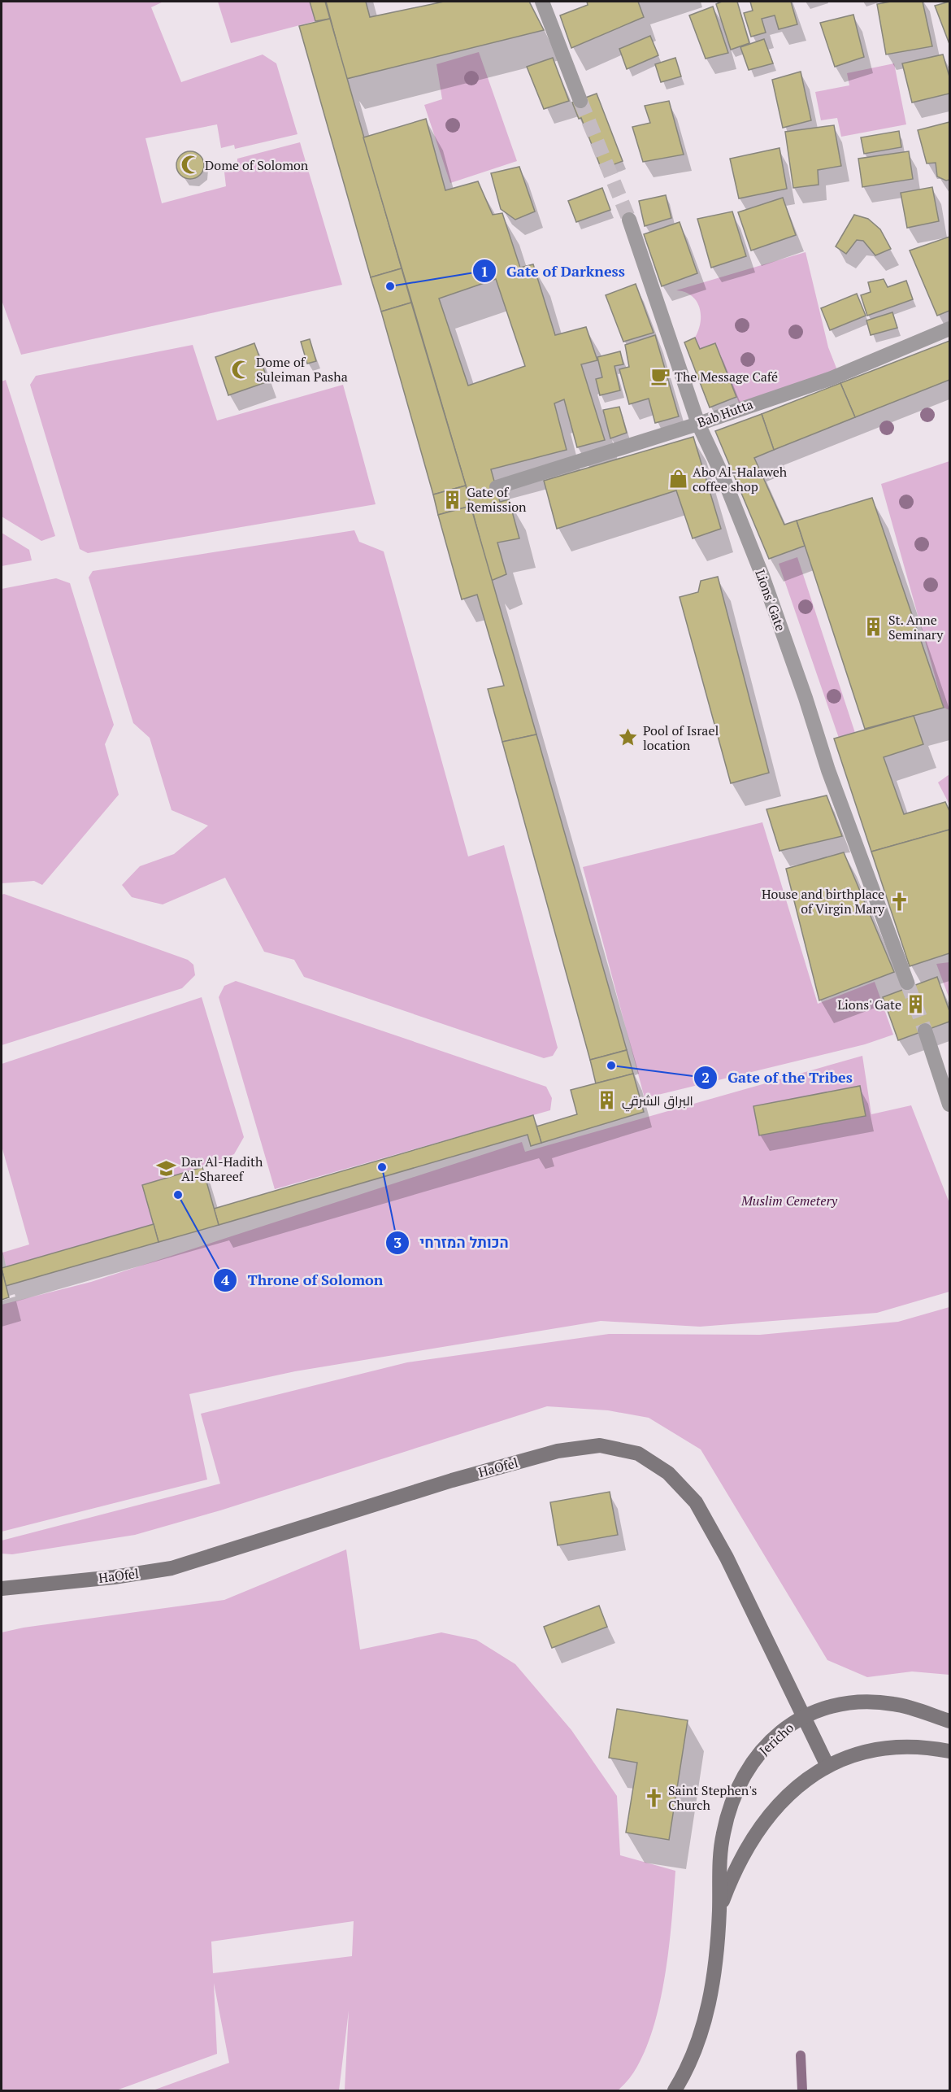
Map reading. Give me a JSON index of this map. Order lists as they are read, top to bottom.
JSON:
{
  "streets": {
    "street": [
      "Bab Hutta",
      "Lions' Gate",
      "HaOfel",
      "Jericho"
    ]
  },
  "crossings": [
    ["Bab Hutta", "Lions' Gate"],
    ["HaOfel", "Jericho"]
  ],
  "parks": ["Muslim Cemetery"],
  "places": {
    "mosque": ["Dome of Solomon", "Dome of Suleiman Pasha"],
    "other": [
      "Gate of Darkness",
      "Gate of the Tribes",
      "הכותל המזרחי",
      "Throne of Solomon"
    ],
    "cafe": ["The Message Café"],
    "shop": ["Abo Al-Halaweh coffee shop"],
    "building": [
      "Gate of Remission",
      "St. Anne Seminary",
      "Lions' Gate",
      "البراق الشرقي"
    ],
    "place": ["Pool of Israel location"],
    "church": ["House and birthplace of Virgin Mary", "Saint Stephen's Church"],
    "school or university": ["Dar Al-Hadith Al-Shareef"]
  }
}
